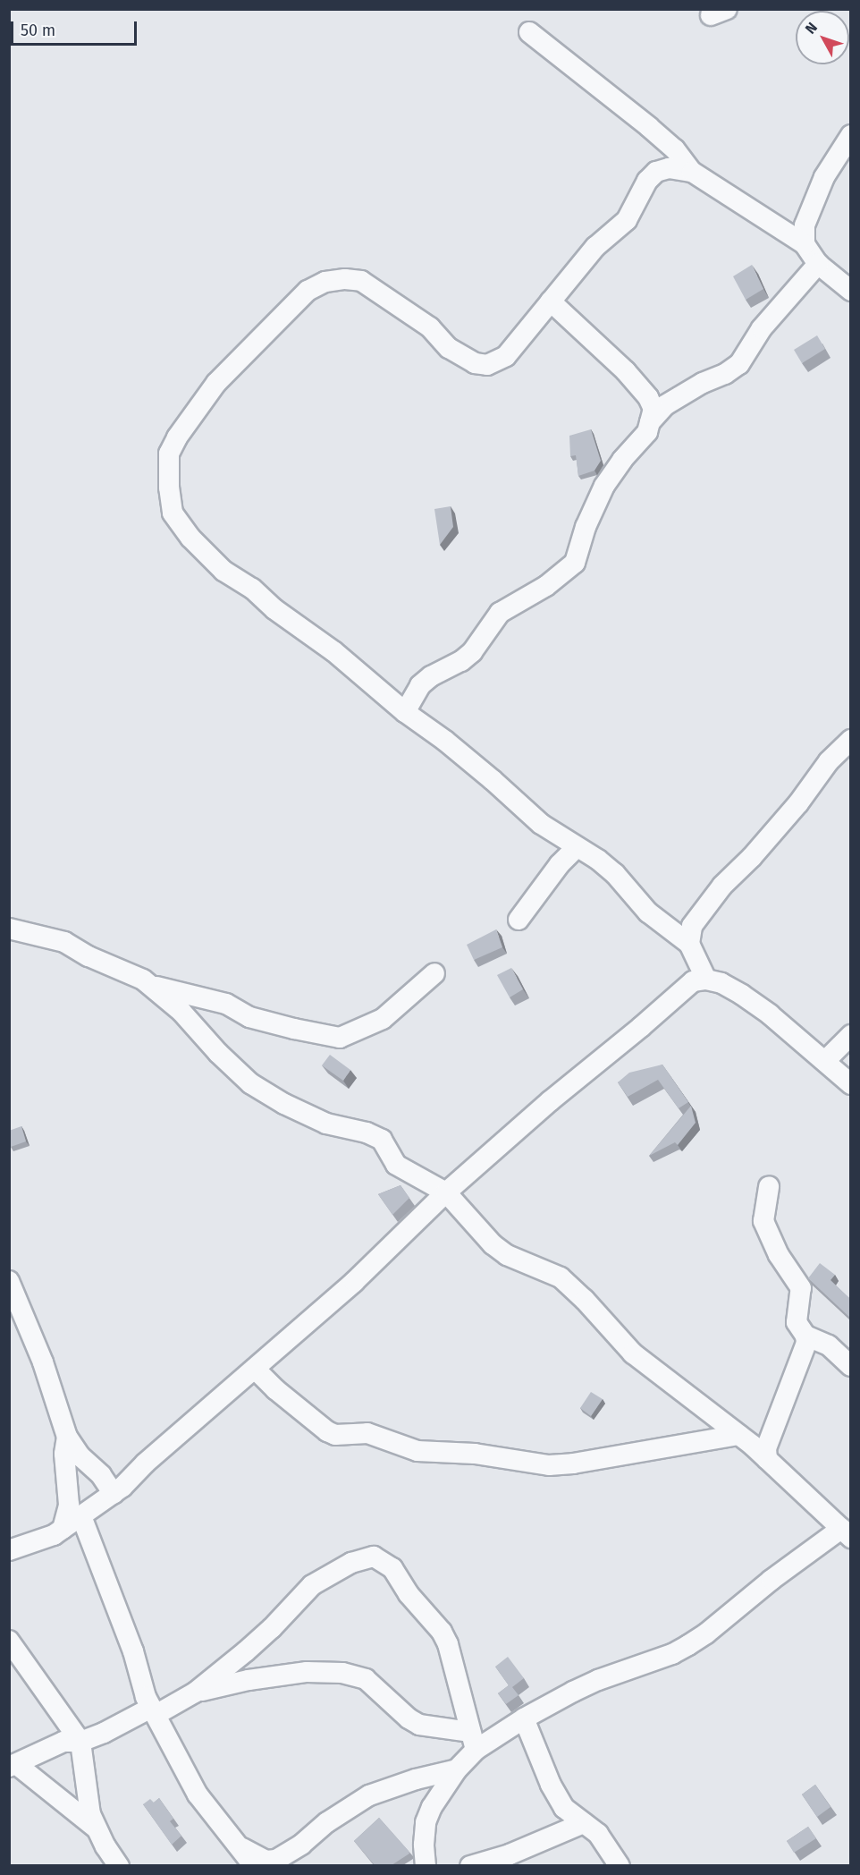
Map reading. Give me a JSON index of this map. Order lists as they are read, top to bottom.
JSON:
{
  "scale_bar": "50 m",
  "north": "top left"
}
